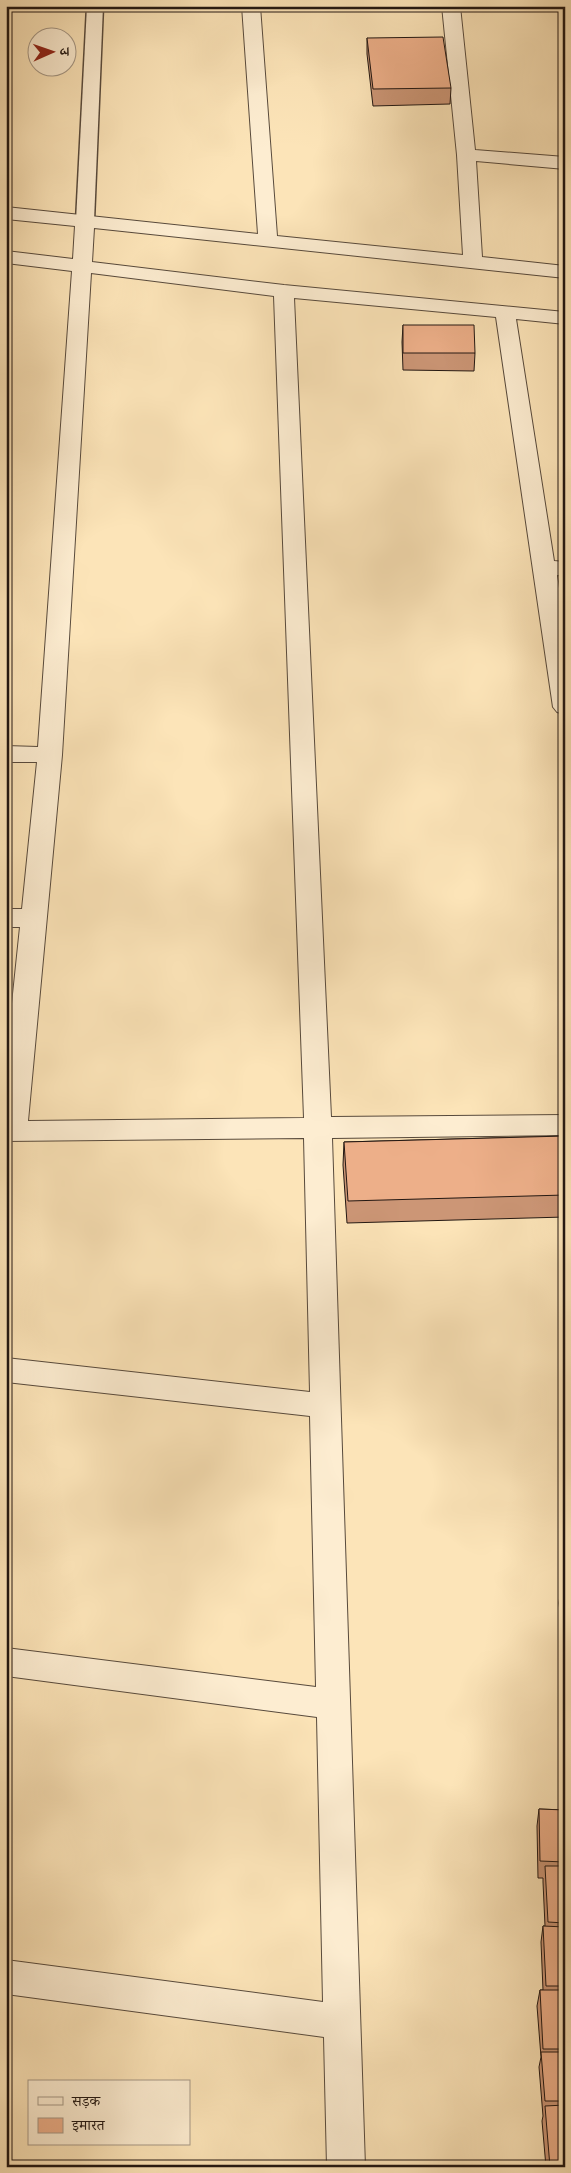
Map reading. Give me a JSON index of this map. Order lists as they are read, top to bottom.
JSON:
{
  "legend": ["सड़क", "इमारत"],
  "north": "right"
}
